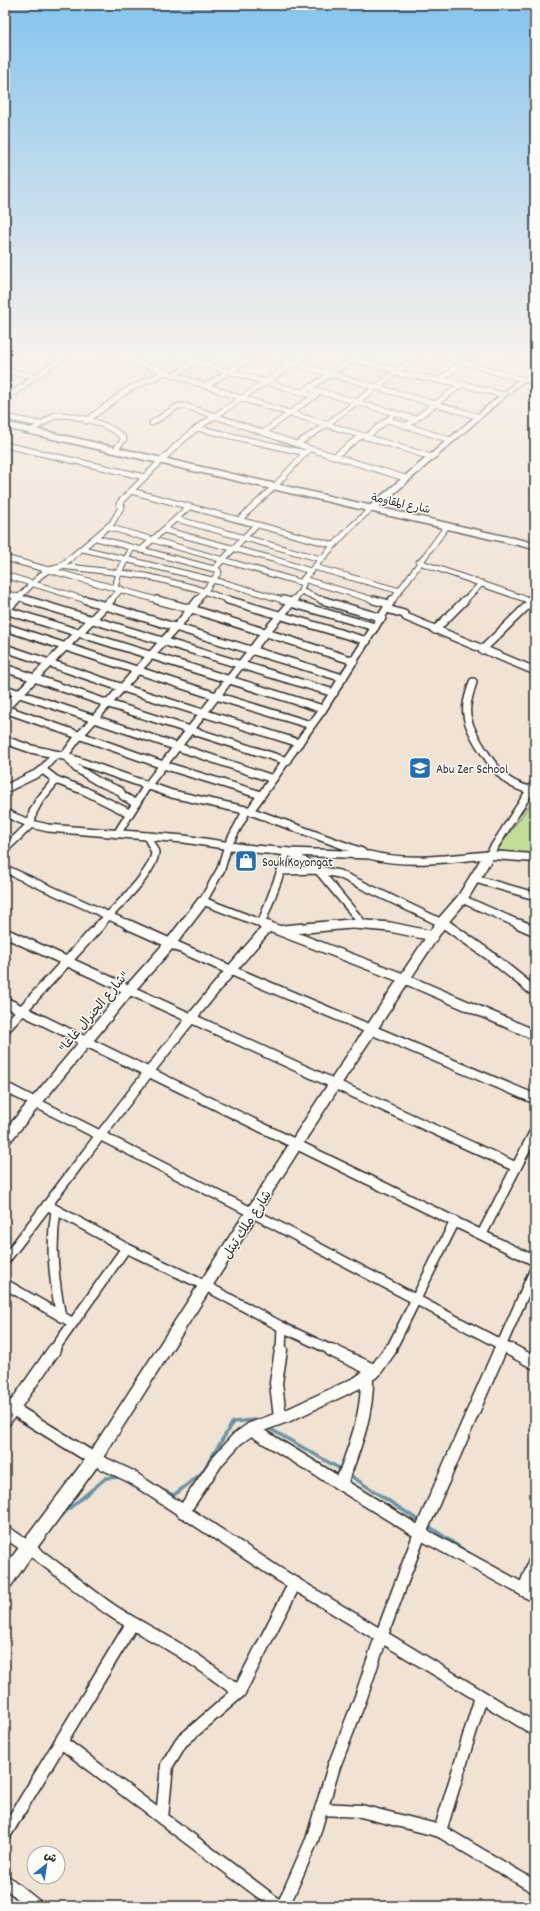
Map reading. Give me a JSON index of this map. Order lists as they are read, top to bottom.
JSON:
{
  "streets": {
    "highway": ["شارع المقاومة"],
    "street": ["\"شارع الجنرال غاغا\"", "شارع ملك تيتل"]
  },
  "places": {
    "school or university": ["Abu Zer School"],
    "shop": ["Souk Koyongat"]
  },
  "north": "top right"
}
